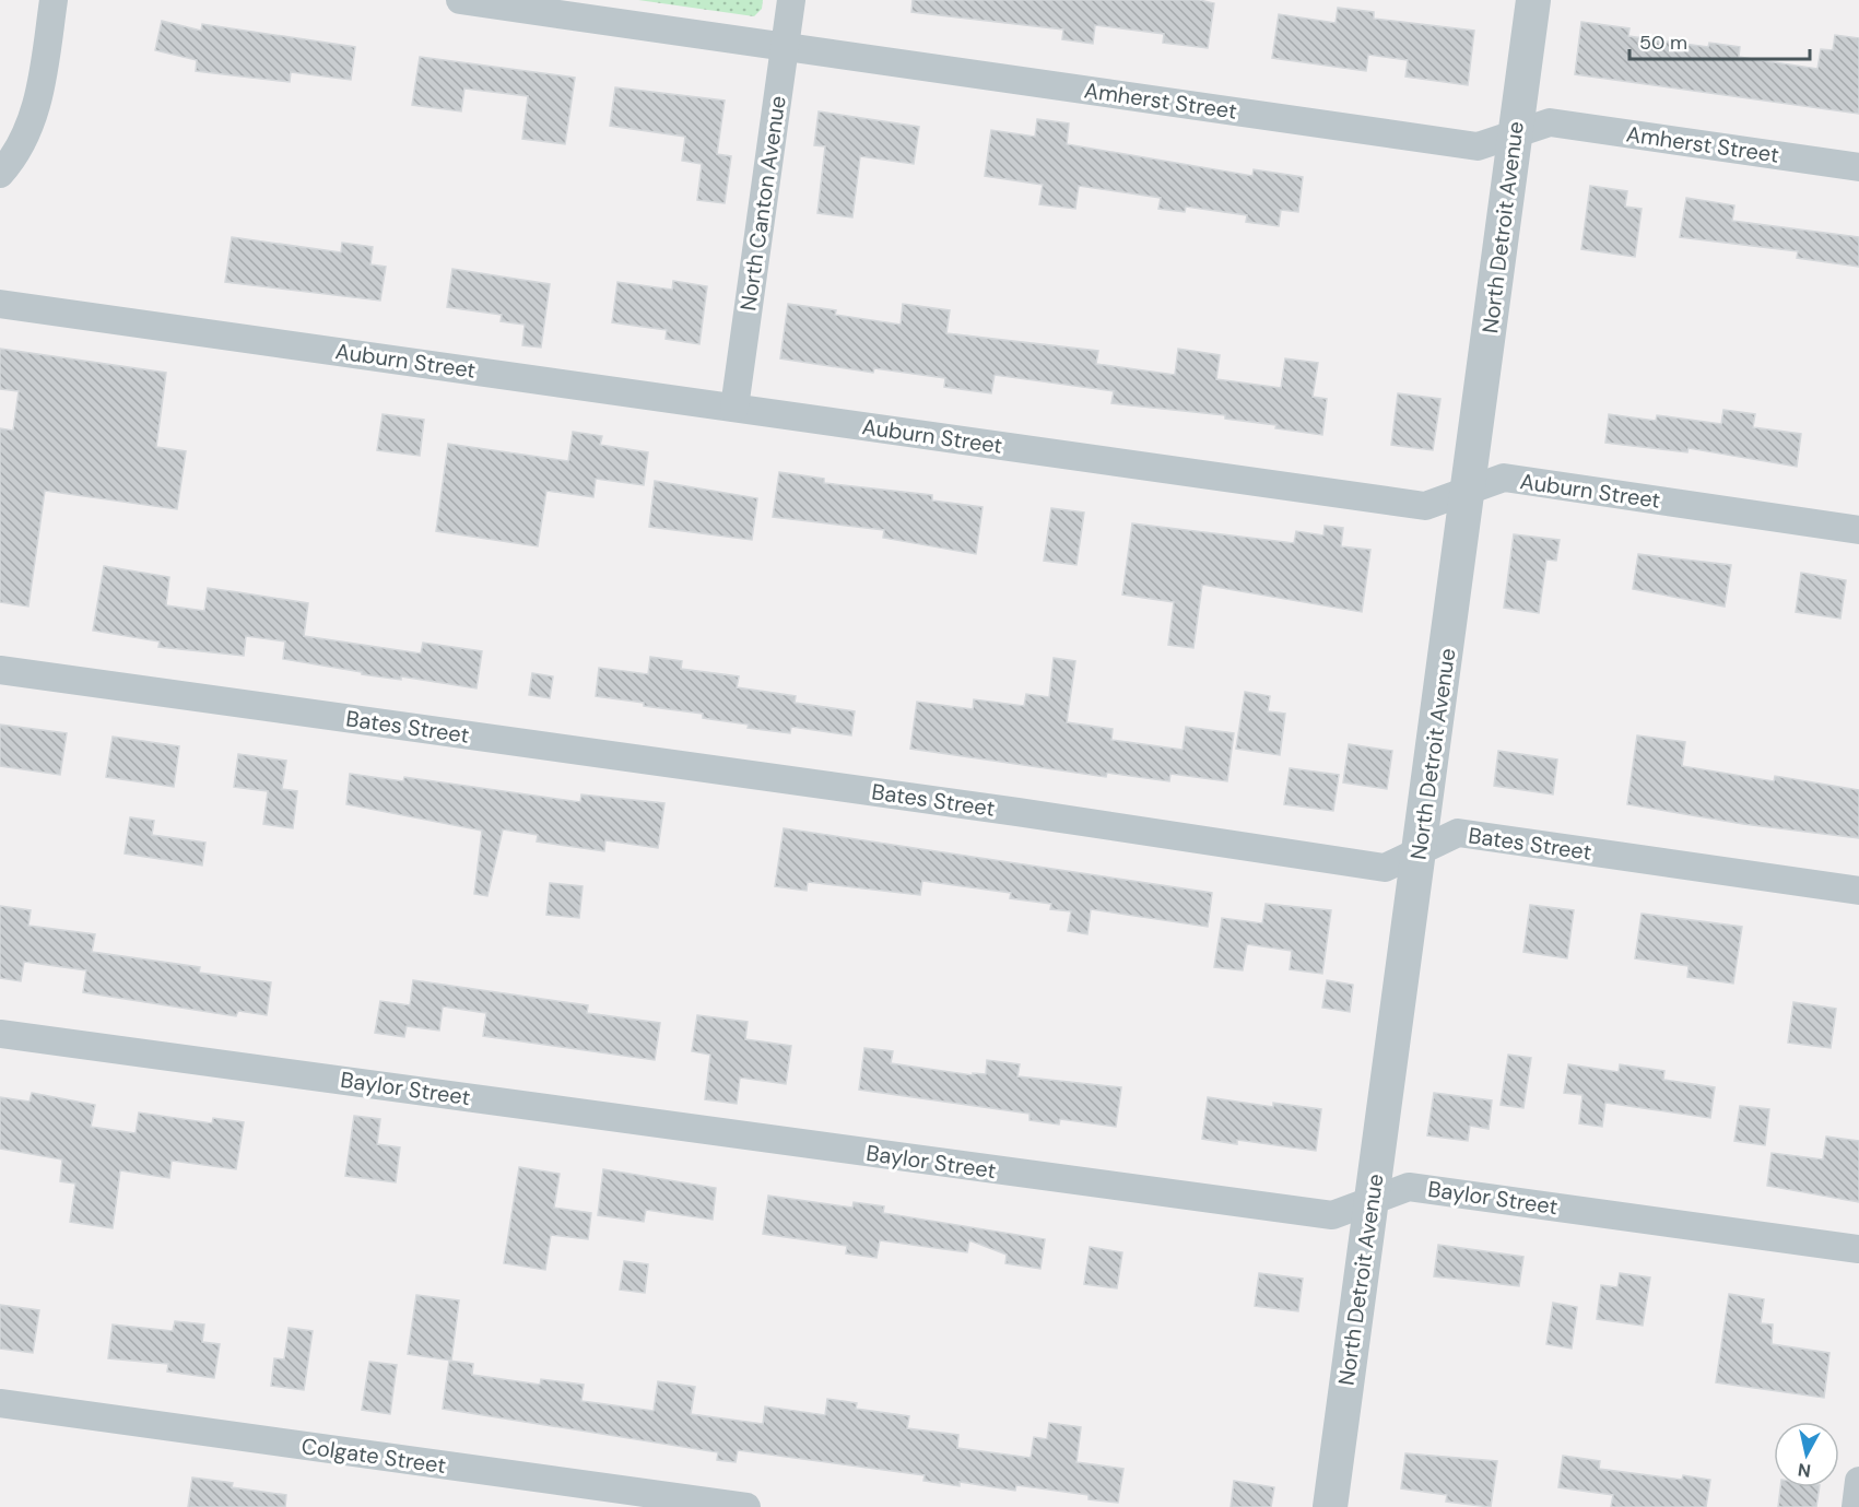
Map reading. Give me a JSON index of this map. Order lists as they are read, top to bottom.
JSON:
{
  "streets": {
    "street": [
      "Amherst Street",
      "North Canton Avenue",
      "North Detroit Avenue",
      "Auburn Street",
      "Bates Street",
      "Baylor Street",
      "Colgate Street"
    ]
  },
  "crossings": [
    ["Amherst Street", "North Canton Avenue"],
    ["Amherst Street", "North Detroit Avenue"],
    ["North Canton Avenue", "Auburn Street"],
    ["North Detroit Avenue", "Auburn Street"],
    ["North Detroit Avenue", "Bates Street"],
    ["North Detroit Avenue", "Baylor Street"]
  ],
  "scale_bar": "50 m",
  "north": "bottom"
}
